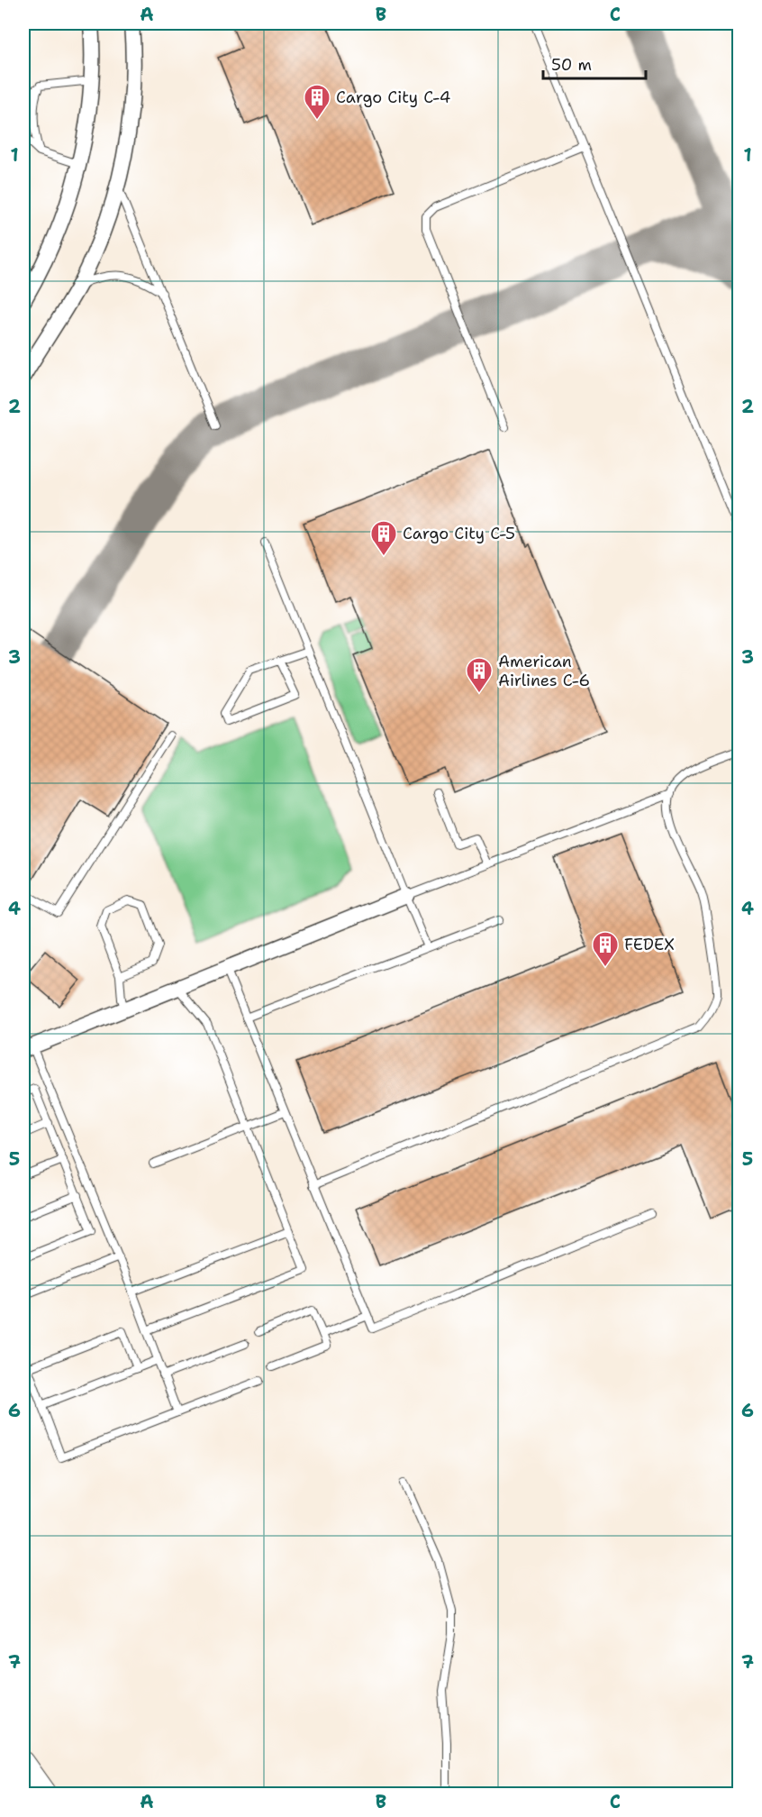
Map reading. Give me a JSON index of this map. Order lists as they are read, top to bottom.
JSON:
{
  "places": {
    "building": [
      "Cargo City C-4",
      "Cargo City C-5",
      "American Airlines C-6",
      "FEDEX"
    ]
  },
  "scale_bar": "50 m",
  "grid": {
    "columns": ["A", "B", "C"],
    "rows": [
      "1",
      "2",
      "3",
      "4",
      "5",
      "6",
      "7"
    ]
  }
}
